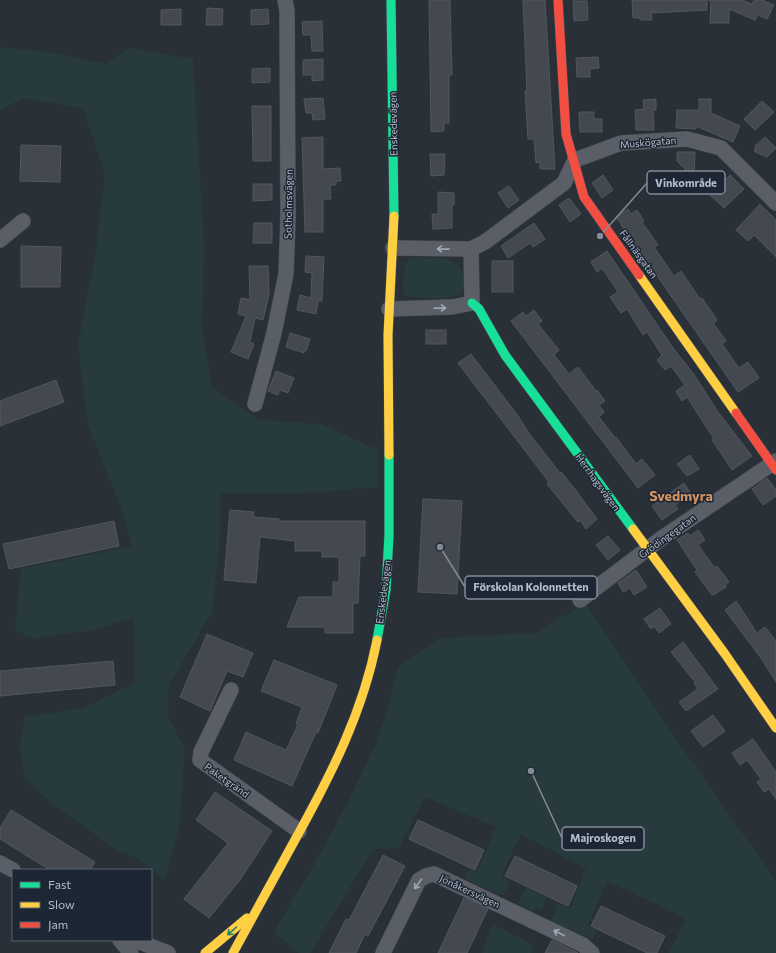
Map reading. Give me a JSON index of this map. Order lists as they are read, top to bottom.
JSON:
{
  "streets": {
    "street": [
      "Enskedevägen",
      "Muskögatan",
      "Sotholmsvägen",
      "Fållnäsgatan",
      "Herrhagsvägen",
      "Grödingegatan",
      "Paketgränd",
      "Jönåkersvägen"
    ]
  },
  "crossings": [
    ["Enskedevägen", "Paketgränd"],
    ["Muskögatan", "Fållnäsgatan"],
    ["Fållnäsgatan", "Grödingegatan"],
    ["Herrhagsvägen", "Grödingegatan"]
  ],
  "districts": ["Svedmyra"],
  "places": ["Vinkområde", "Förskolan Kolonnetten", "Majroskogen"],
  "legend": ["Fast", "Slow", "Jam"]
}
